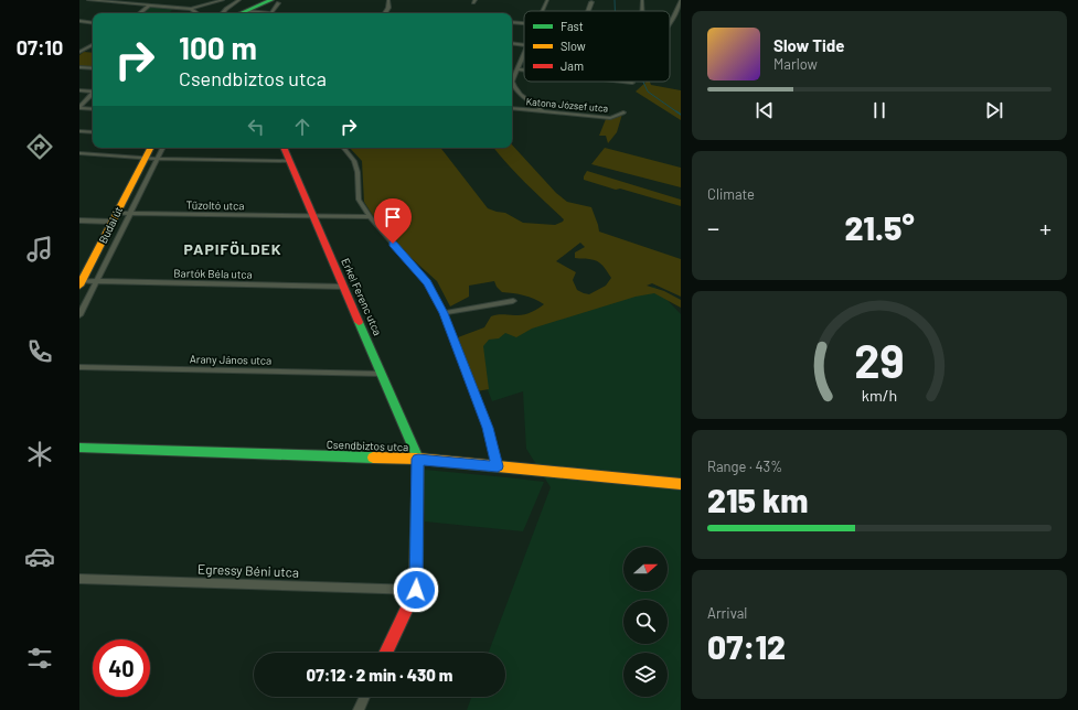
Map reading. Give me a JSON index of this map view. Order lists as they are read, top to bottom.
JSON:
{
  "streets": {
    "street": [
      "Katona József utca",
      "Tűzoltó utca",
      "Budai út",
      "Bartók Béla utca",
      "Erkel Ferenc utca",
      "Arany János utca",
      "Csendbiztos utca",
      "Egressy Béni utca"
    ]
  },
  "crossings": [
    ["Tűzoltó utca", "Budai út"],
    ["Tűzoltó utca", "Erkel Ferenc utca"],
    ["Budai út", "Bartók Béla utca"],
    ["Bartók Béla utca", "Erkel Ferenc utca"],
    ["Erkel Ferenc utca", "Arany János utca"],
    ["Erkel Ferenc utca", "Csendbiztos utca"]
  ],
  "districts": ["PAPIFÖLDEK"],
  "legend": ["Fast", "Slow", "Jam"],
  "north": "right",
  "page": {
    "tabs": "07:10",
    "turn": ["100 m", "Csendbiztos utca"],
    "song": ["Slow Tide", "Marlow"],
    "tile": [
      "Climate",
      ["Range · 43%", "215 km"],
      ["Arrival", "07:12"]
    ],
    "heat": ["−", "21.5°", "+"],
    "limit": "40",
    "trip": "07:12 · 2 min · 430 m",
    "gauge": ["29", "km/h"]
  }
}
